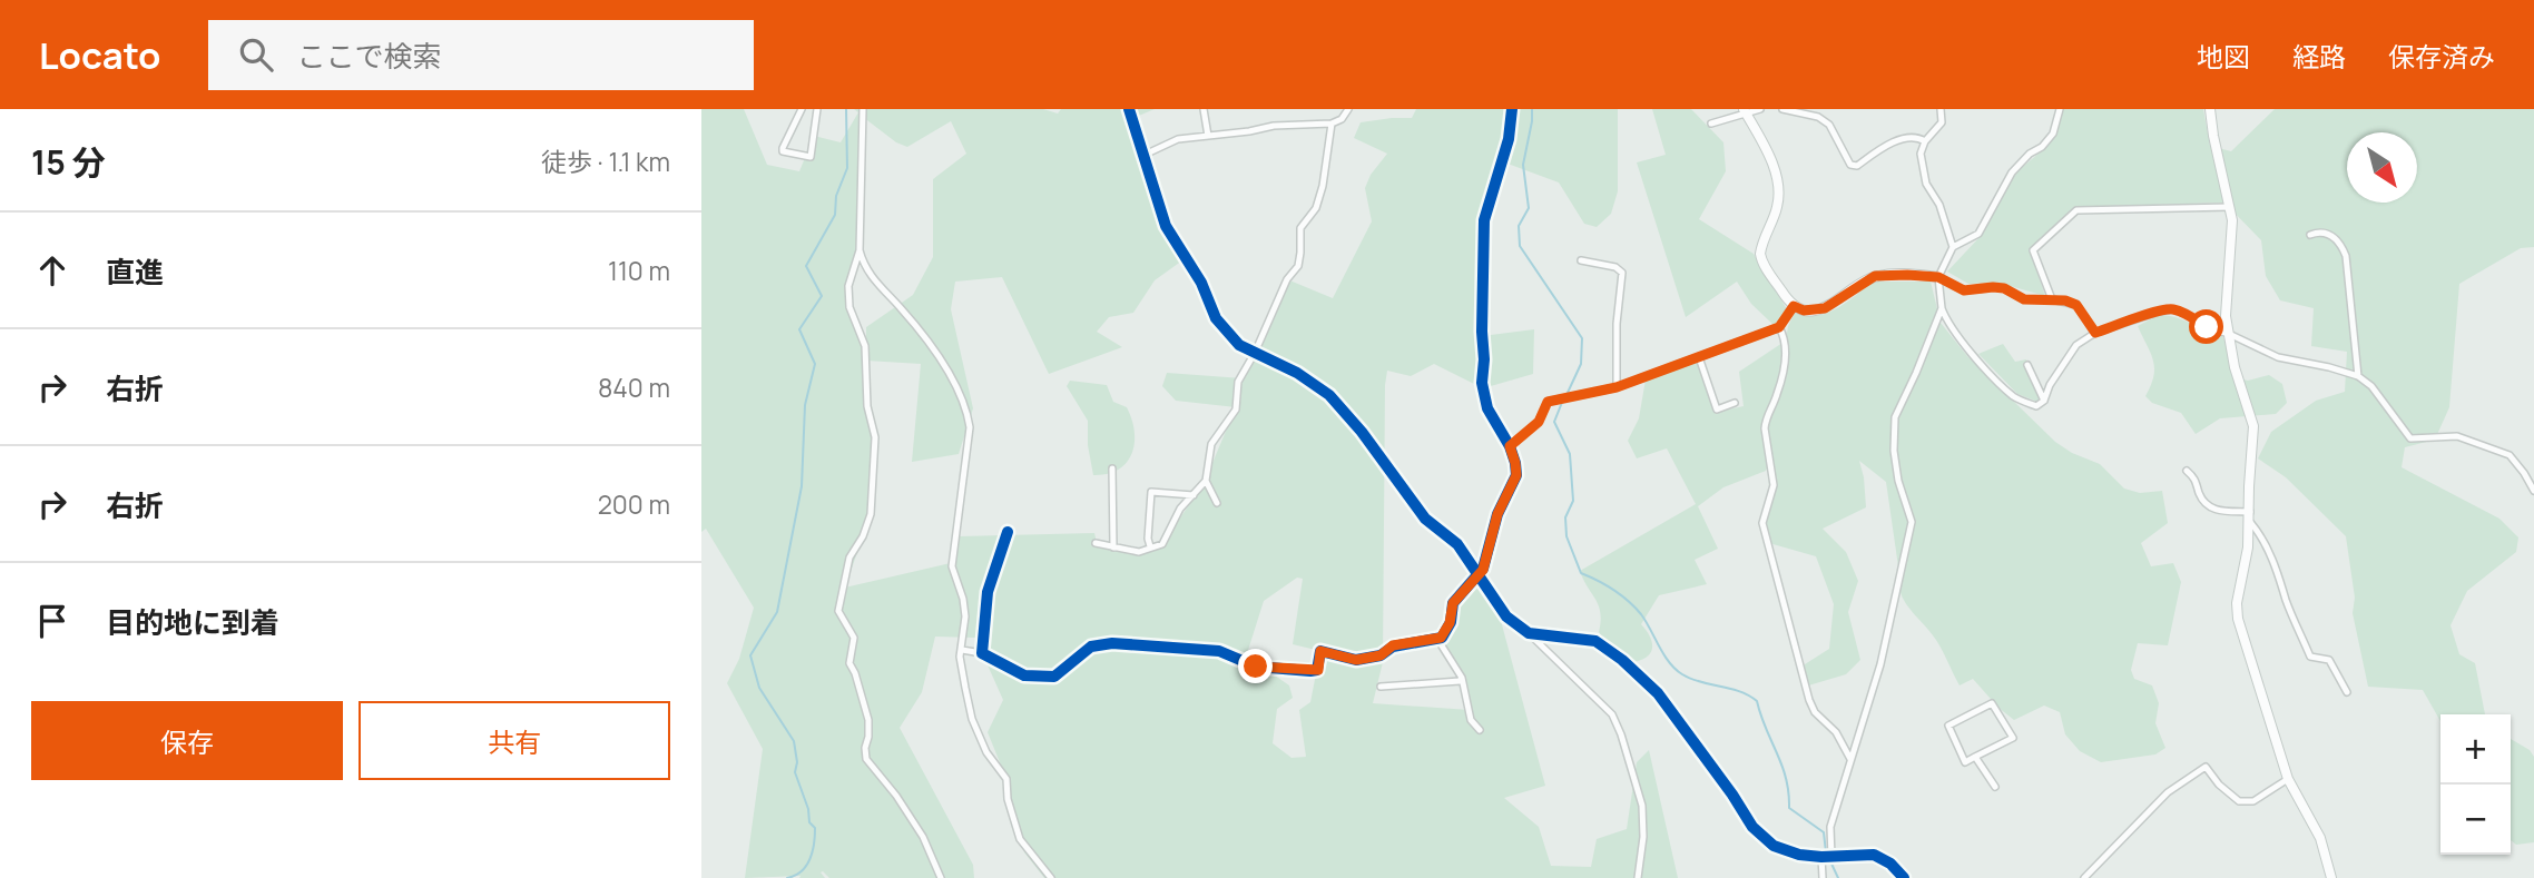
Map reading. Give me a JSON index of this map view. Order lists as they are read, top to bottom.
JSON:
{
  "north": "bottom right",
  "page": {
    "header": "Locato",
    "search": "ここで検索",
    "nav": ["地図", "経路", "保存済み"],
    "heading": ["15 分", "徒歩 · 1.1 km"],
    "list": [
      ["直進", "110 m"],
      ["右折", "840 m"],
      ["右折", "200 m"],
      "目的地に到着"
    ],
    "buttons": ["保存", "共有"],
    "map_buttons": ["+", "−"]
  }
}
